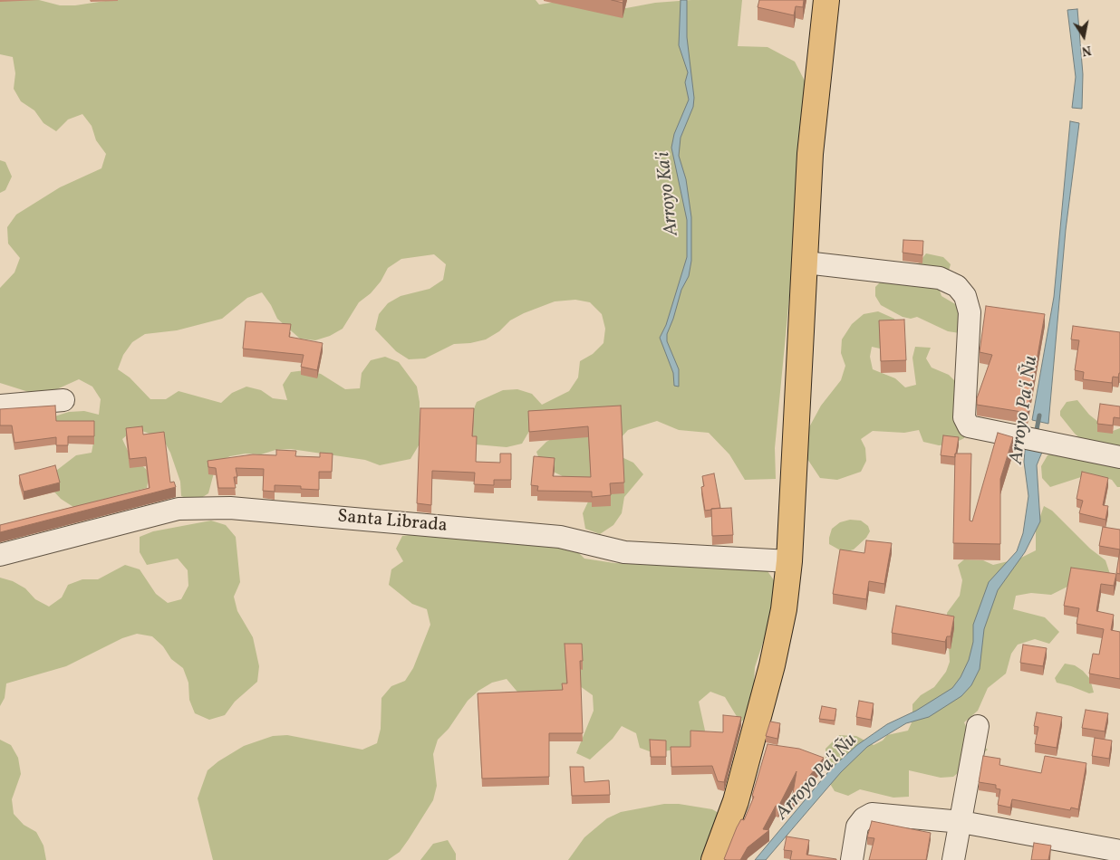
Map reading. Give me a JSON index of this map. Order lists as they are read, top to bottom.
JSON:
{
  "streets": {
    "street": ["Santa Librada"]
  },
  "water": ["Arroyo Ka'i", "Arroyo Pa'i Ñu"],
  "north": "bottom"
}
